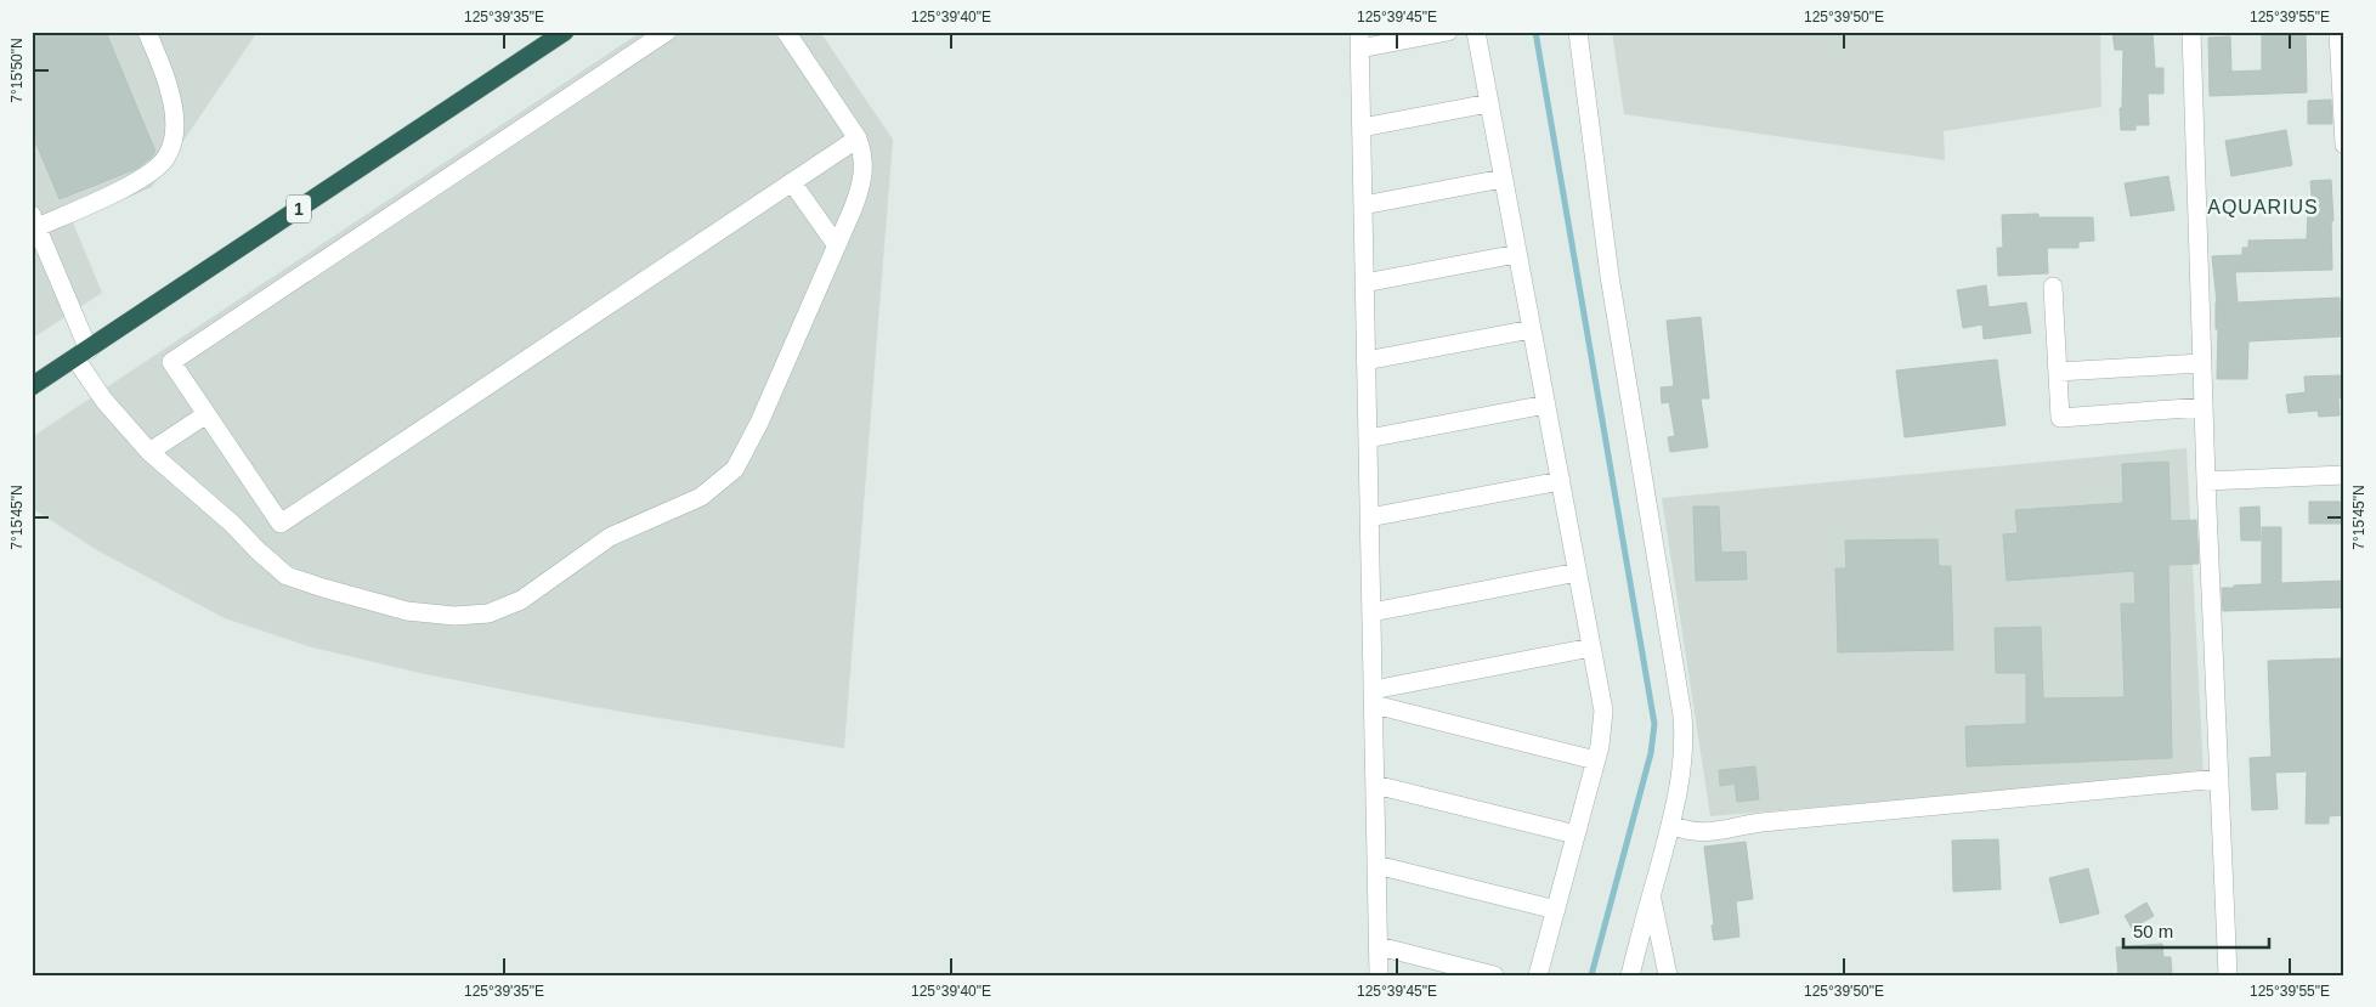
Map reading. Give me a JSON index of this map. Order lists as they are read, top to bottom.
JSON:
{
  "streets": {
    "highway": ["1"]
  },
  "districts": ["AQUARIUS"],
  "scale_bar": "50 m",
  "coordinates": [
    "125°39'35\"E",
    "125°39'40\"E",
    "125°39'45\"E",
    "125°39'50\"E",
    "125°39'55\"E",
    "7°15'50\"N",
    "7°15'45\"N"
  ]
}
